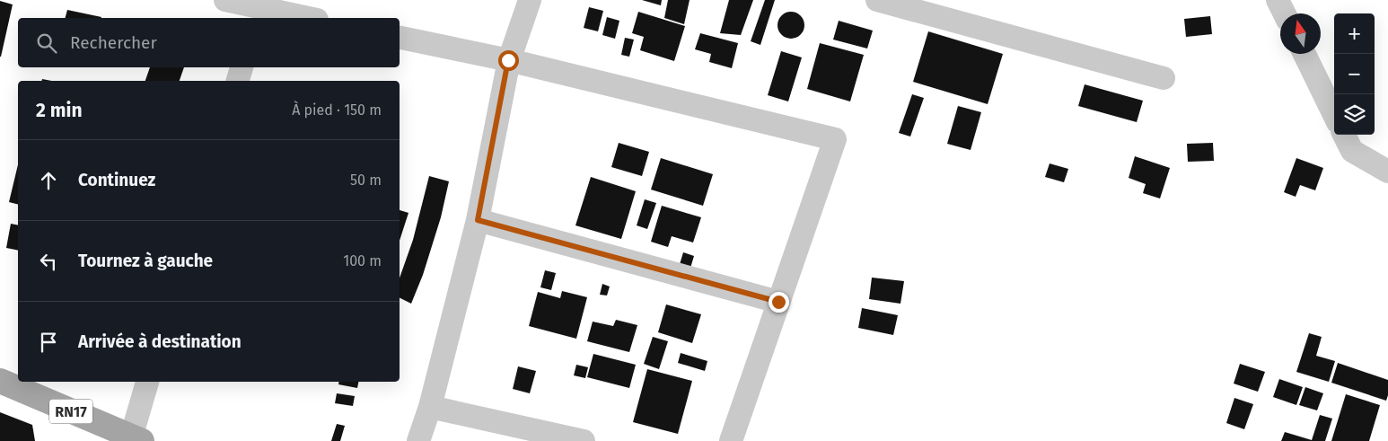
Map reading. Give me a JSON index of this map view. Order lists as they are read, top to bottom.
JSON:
{
  "streets": {
    "main road": ["RN17"]
  },
  "north": "top",
  "page": {
    "map_buttons": ["+", "−"],
    "search": "Rechercher",
    "heading": ["2 min", "À pied · 150 m"],
    "list": [
      ["Continuez", "50 m"],
      ["Tournez à gauche", "100 m"],
      "Arrivée à destination"
    ]
  }
}
